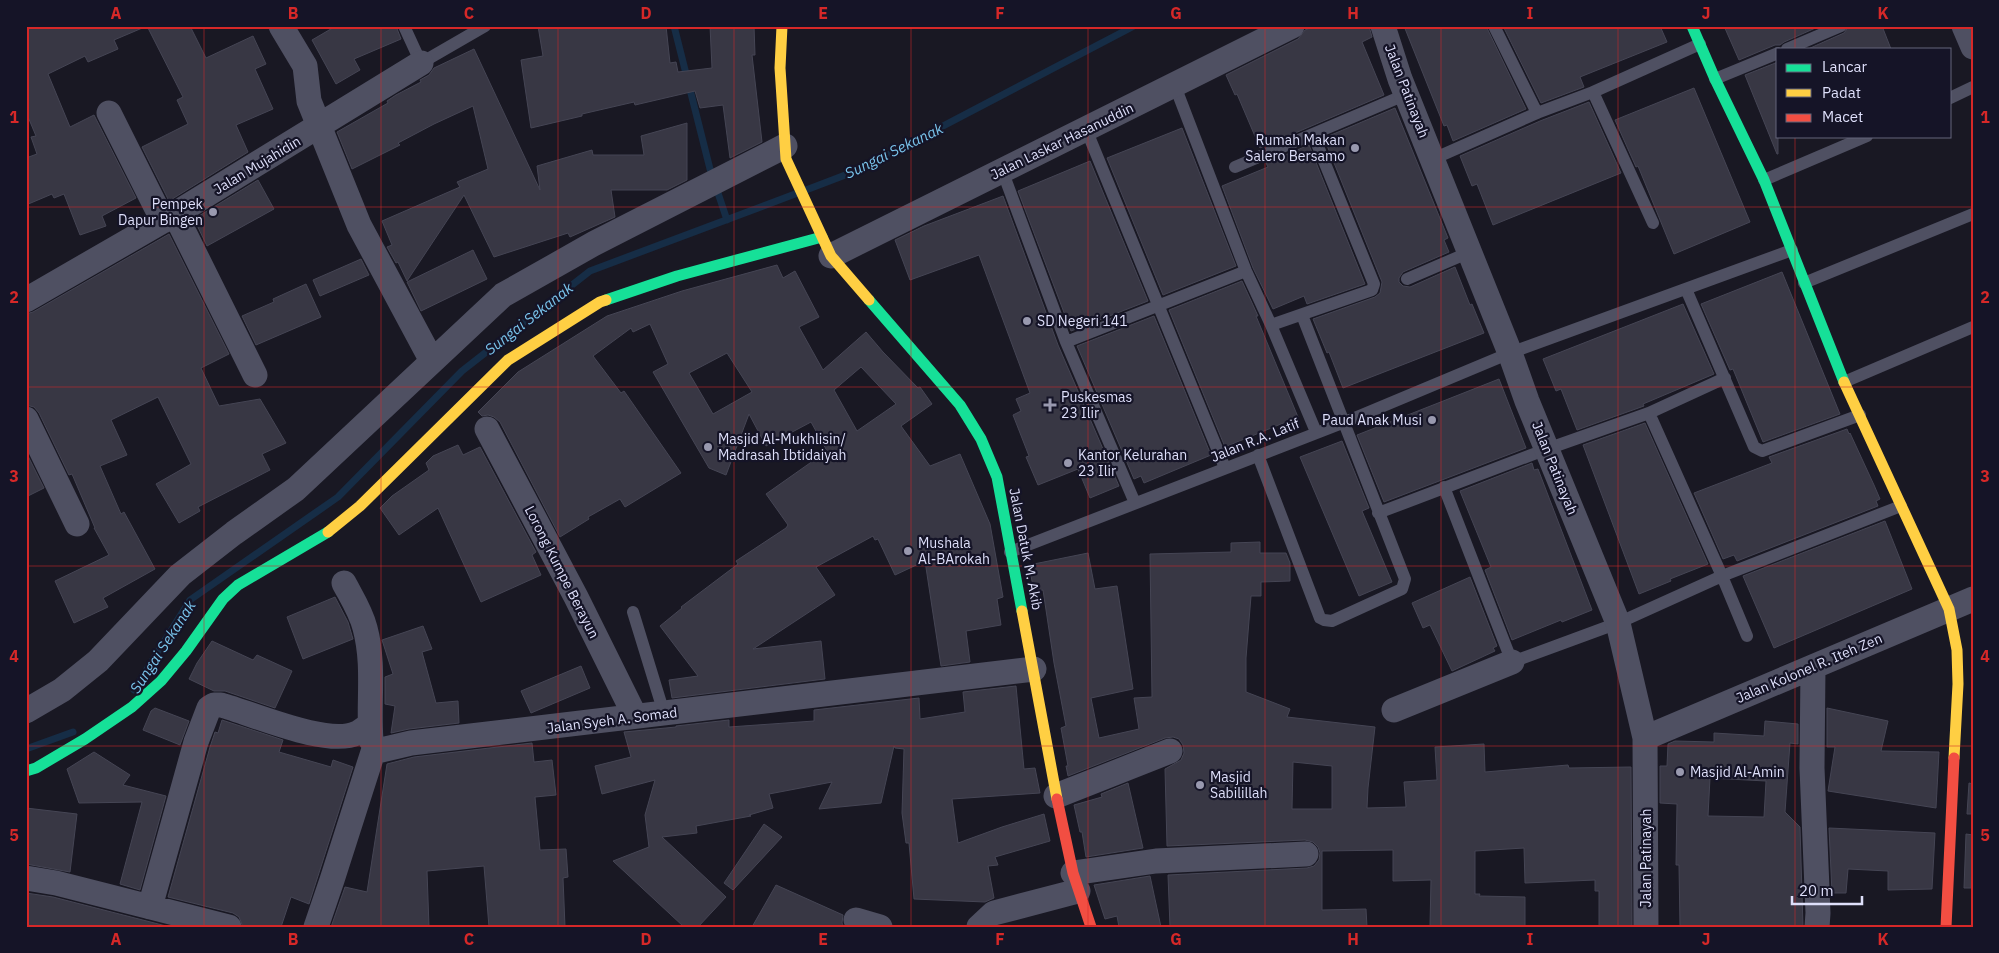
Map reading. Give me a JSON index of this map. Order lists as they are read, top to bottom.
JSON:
{
  "streets": {
    "street": [
      "Jalan Patinayah",
      "Jalan Laskar Hasanuddin",
      "Jalan Mujahidin",
      "Jalan Datuk M. Akib",
      "Lorong Kumpe Berayun",
      "Jalan Kolonel R. Iteh Zen",
      "Jalan Syeh A. Somad"
    ],
    "lane": ["Jalan R.A. Latif"]
  },
  "crossings": [
    ["Jalan Patinayah", "Jalan R.A. Latif"],
    ["Jalan Patinayah", "Jalan Kolonel R. Iteh Zen"],
    ["Jalan Laskar Hasanuddin", "Jalan Datuk M. Akib"],
    ["Jalan R.A. Latif", "Jalan Datuk M. Akib"],
    ["Jalan Datuk M. Akib", "Jalan Syeh A. Somad"],
    ["Lorong Kumpe Berayun", "Jalan Syeh A. Somad"]
  ],
  "water": ["Sungai Sekanak"],
  "places": {
    "other": [
      "Rumah Makan Salero Bersamo",
      "Pempek Dapur Bingen",
      "SD Negeri 141",
      "Paud Anak Musi",
      "Masjid Al-Mukhlisin/ Madrasah Ibtidaiyah",
      "Kantor Kelurahan 23 Ilir",
      "Mushala Al-BArokah",
      "Masjid Al-Amin",
      "Masjid Sabilillah"
    ],
    "health": ["Puskesmas 23 Ilir"]
  },
  "legend": ["Lancar", "Padat", "Macet"],
  "scale_bar": "20 m",
  "grid": {
    "columns": [
      "A",
      "B",
      "C",
      "D",
      "E",
      "F",
      "G",
      "H",
      "I",
      "J",
      "K"
    ],
    "rows": [
      "1",
      "2",
      "3",
      "4",
      "5"
    ]
  }
}
